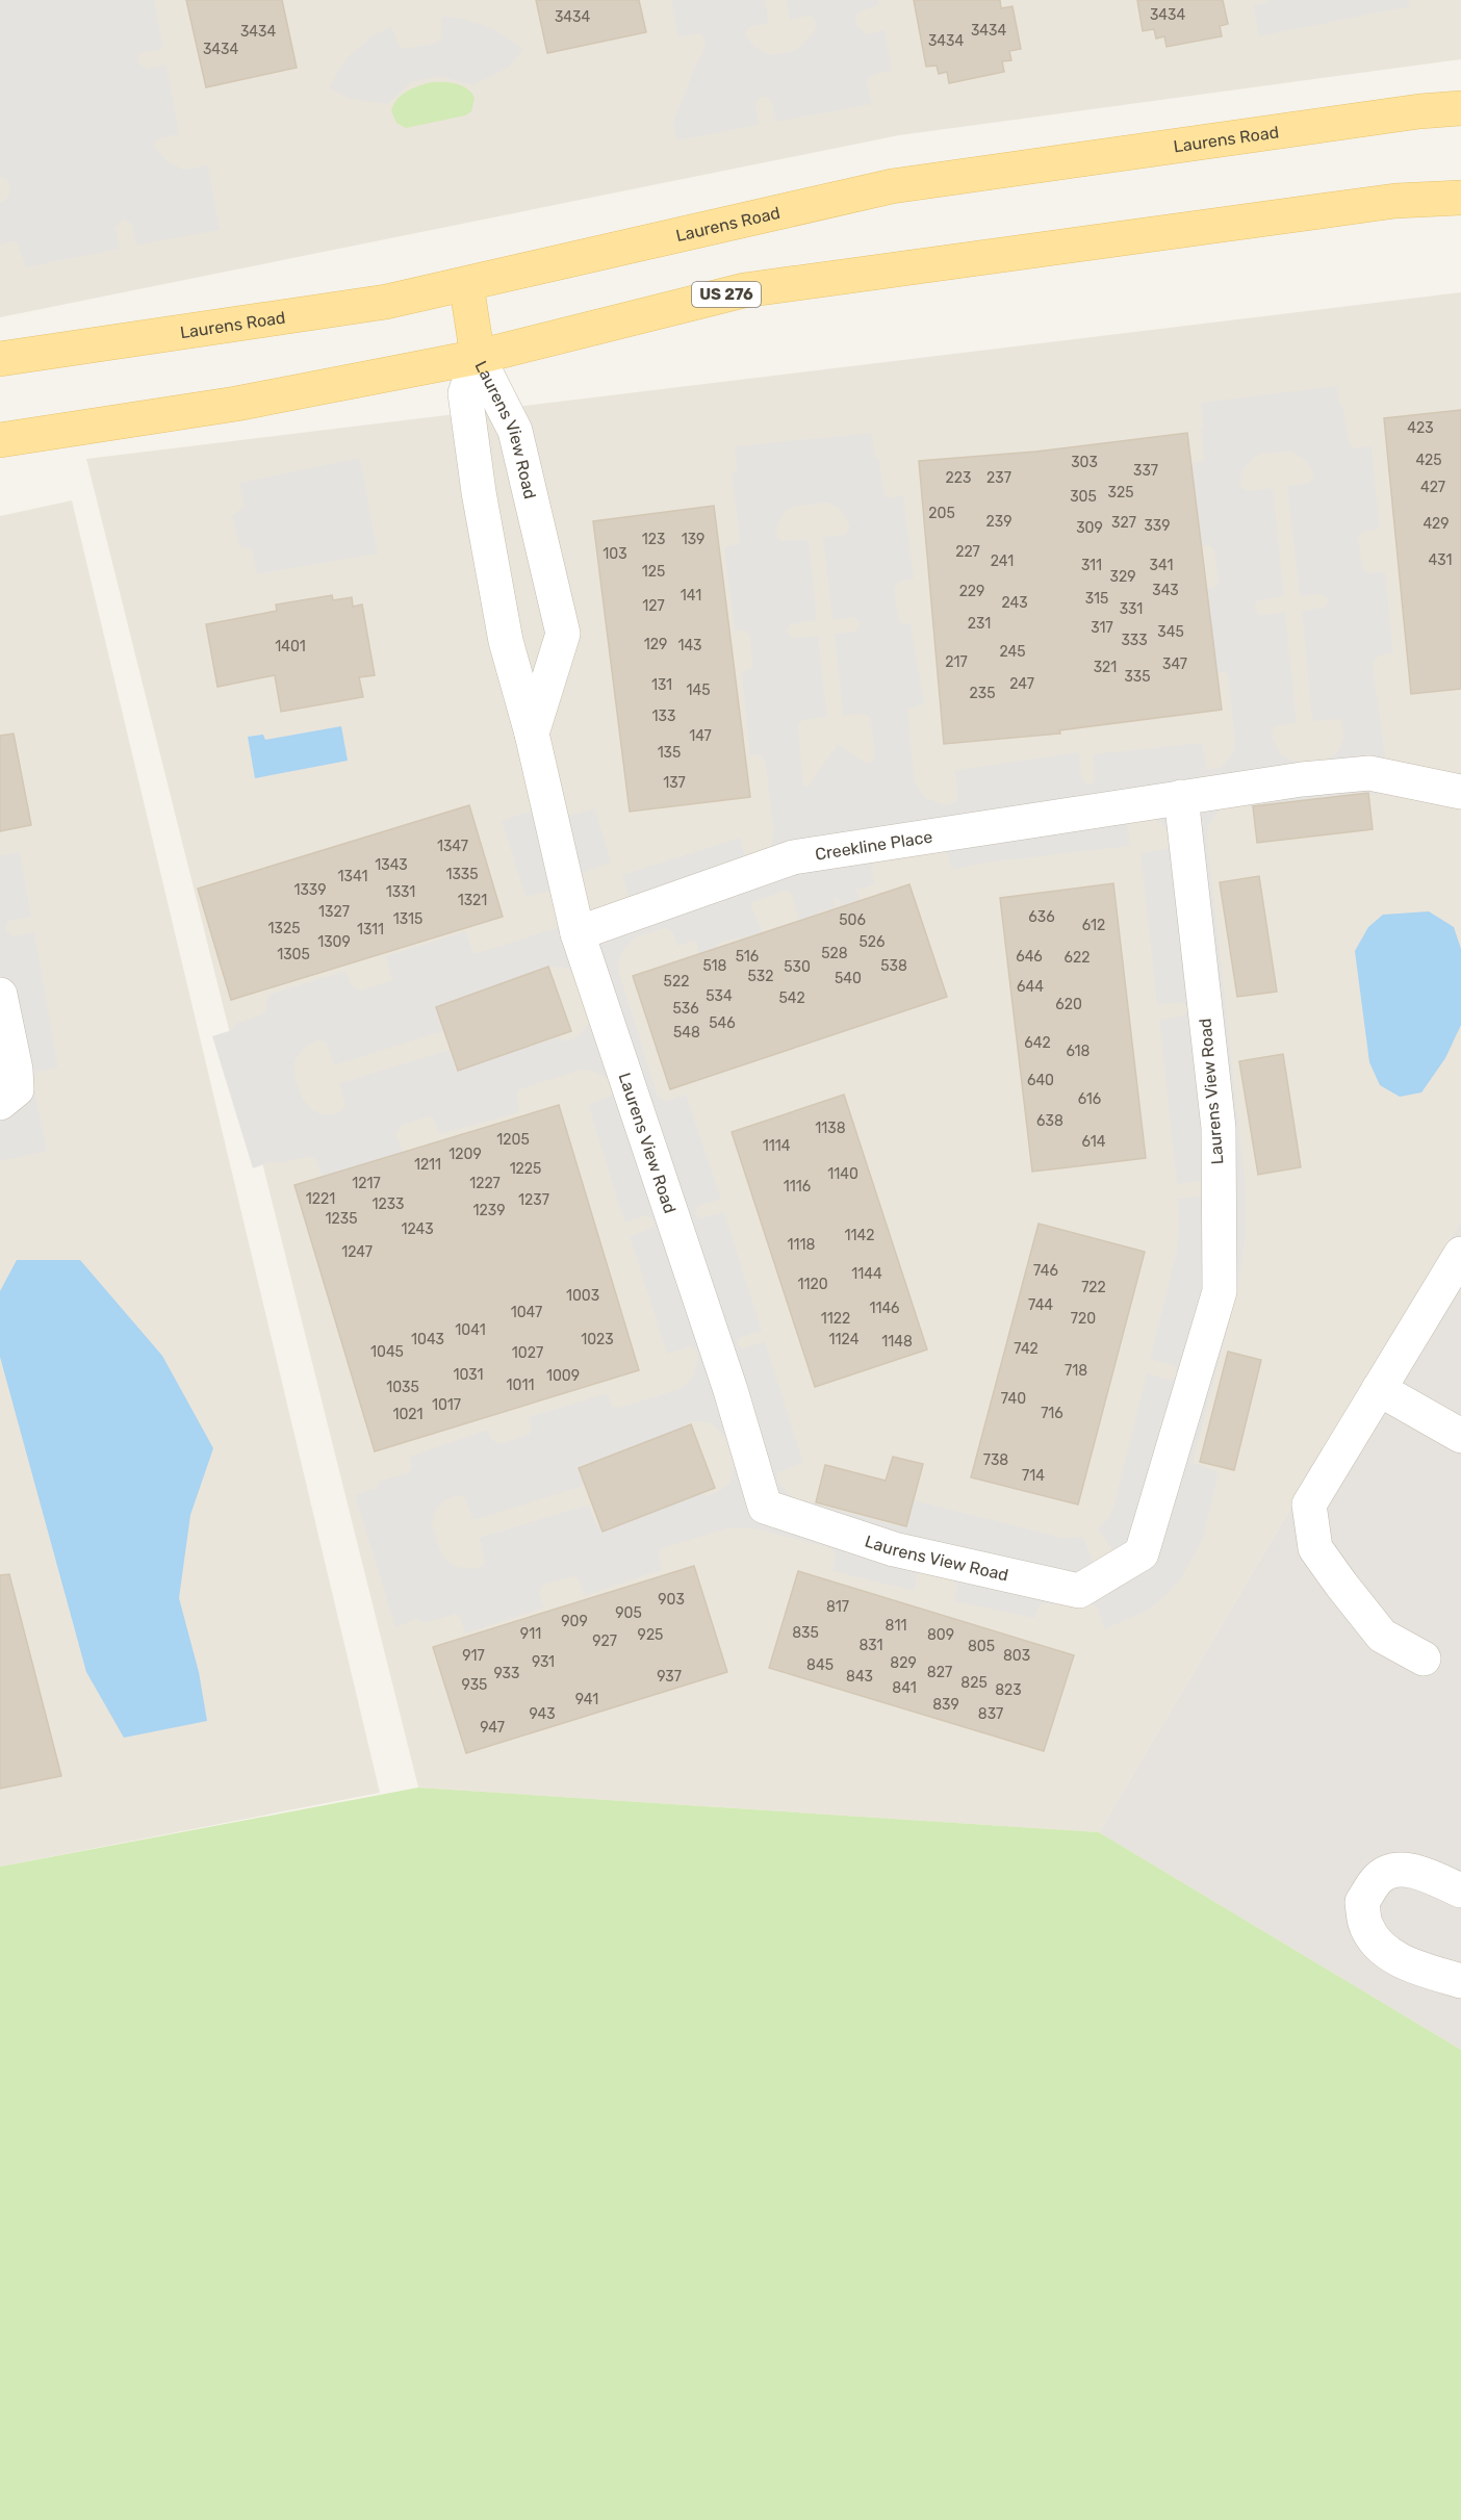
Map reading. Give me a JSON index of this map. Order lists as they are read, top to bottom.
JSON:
{
  "streets": {
    "main road": ["Laurens Road", "US 276"],
    "lane": ["Laurens View Road", "Creekline Place"]
  },
  "crossings": [
    ["US 276", "Laurens View Road"],
    ["Laurens View Road", "Creekline Place"]
  ],
  "house_numbers": [
    "3434",
    "3434",
    "3434",
    "3434",
    "3434",
    "3434",
    "423",
    "425",
    "303",
    "337",
    "223",
    "237",
    "427",
    "325",
    "305",
    "205",
    "239",
    "327",
    "429",
    "339",
    "309",
    "123",
    "139",
    "227",
    "103",
    "431",
    "241",
    "311",
    "341",
    "125",
    "329",
    "343",
    "229",
    "141",
    "315",
    "243",
    "127",
    "331",
    "231",
    "317",
    "345",
    "333",
    "129",
    "143",
    "1401",
    "245",
    "217",
    "347",
    "321",
    "335",
    "247",
    "131",
    "145",
    "235",
    "133",
    "147",
    "135",
    "137",
    "1347",
    "1343",
    "1335",
    "1341",
    "1339",
    "1331",
    "1321",
    "1327",
    "636",
    "1315",
    "506",
    "612",
    "1325",
    "1311",
    "1309",
    "526",
    "528",
    "1305",
    "516",
    "646",
    "622",
    "518",
    "538",
    "530",
    "532",
    "540",
    "522",
    "644",
    "534",
    "542",
    "620",
    "536",
    "546",
    "548",
    "642",
    "618",
    "640",
    "616",
    "638",
    "1138",
    "1205",
    "614",
    "1114",
    "1209",
    "1211",
    "1225",
    "1140",
    "1217",
    "1227",
    "1116",
    "1221",
    "1237",
    "1233",
    "1239",
    "1235",
    "1243",
    "1142",
    "1118",
    "1247",
    "746",
    "1144",
    "1120",
    "722",
    "1003",
    "744",
    "1146",
    "1047",
    "1122",
    "720",
    "1041",
    "1043",
    "1023",
    "1124",
    "1148",
    "742",
    "1045",
    "1027",
    "718",
    "1031",
    "1009",
    "1011",
    "1035",
    "740",
    "1017",
    "716",
    "1021",
    "738",
    "714",
    "903",
    "817",
    "905",
    "909",
    "811",
    "835",
    "911",
    "925",
    "809",
    "927",
    "831",
    "805",
    "917",
    "803",
    "931",
    "829",
    "845",
    "827",
    "933",
    "937",
    "843",
    "825",
    "935",
    "841",
    "823",
    "941",
    "839",
    "943",
    "837",
    "947"
  ]
}
